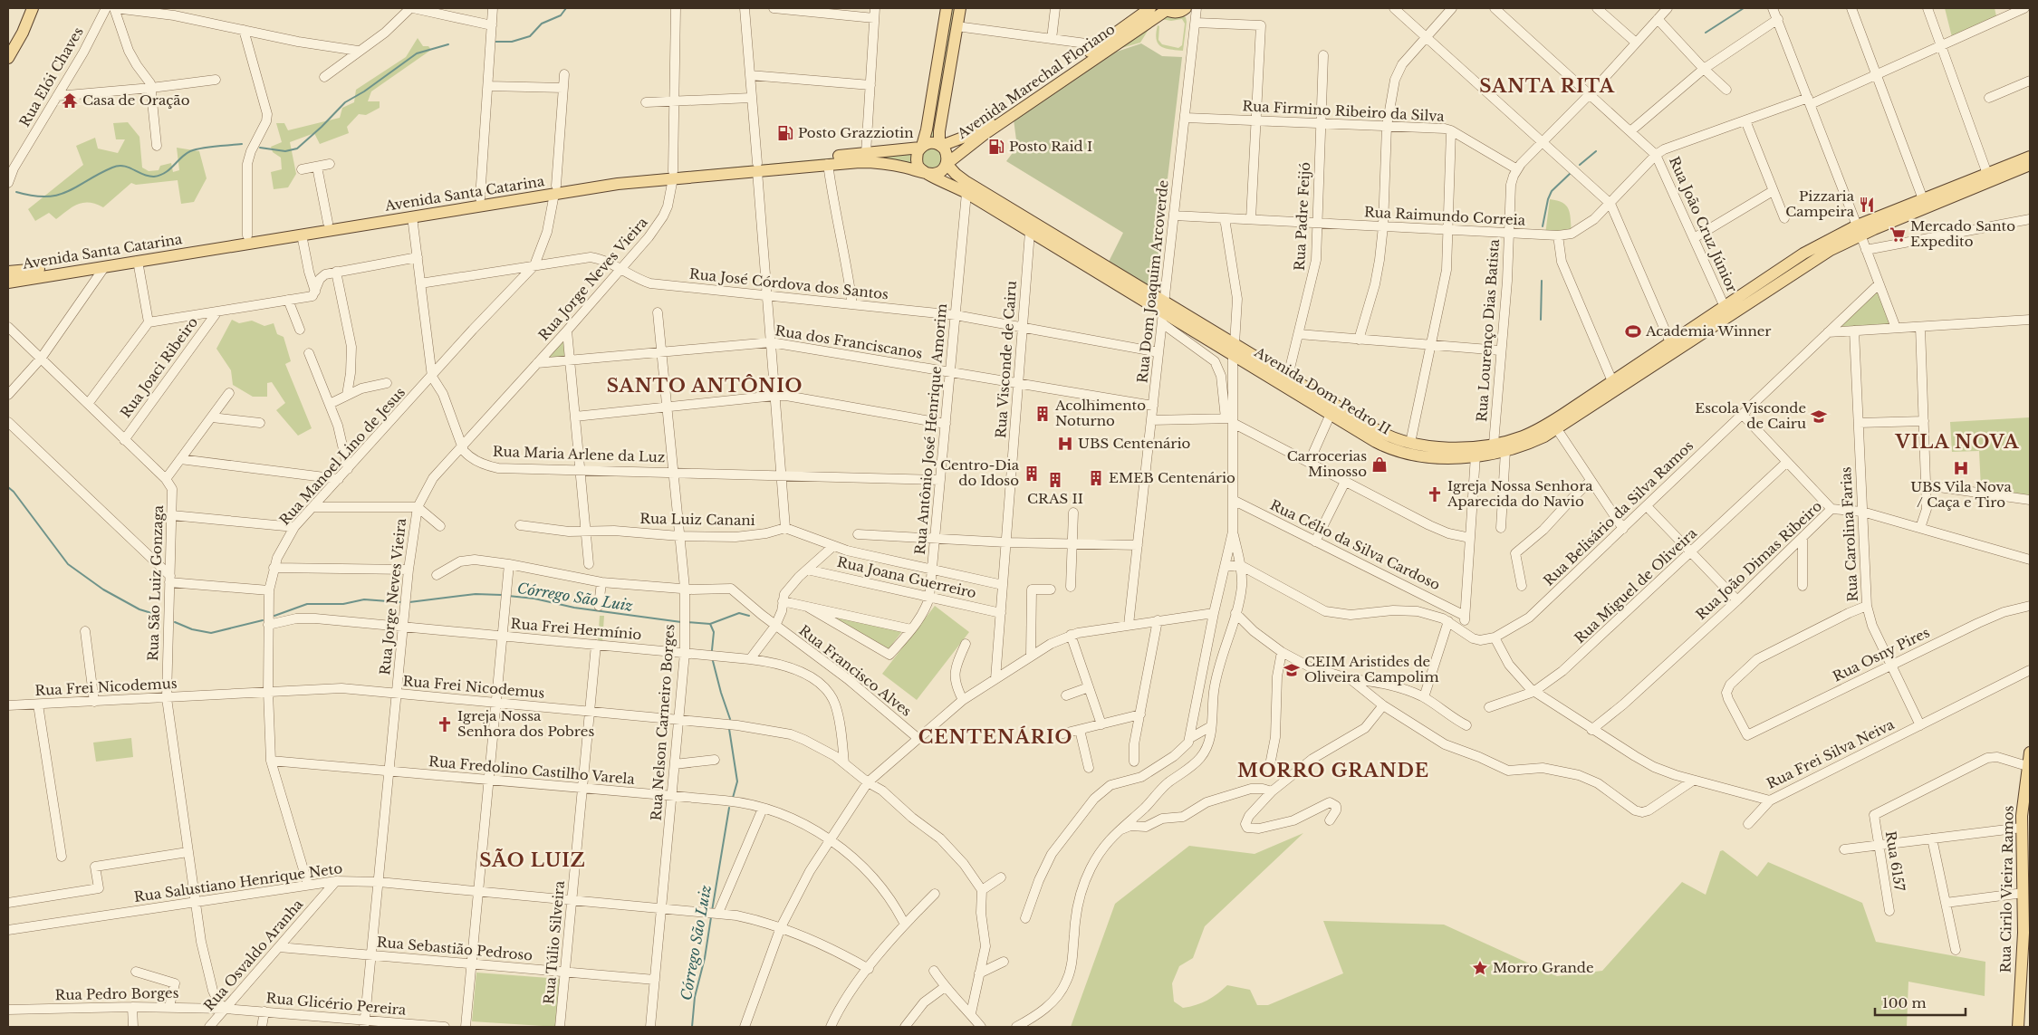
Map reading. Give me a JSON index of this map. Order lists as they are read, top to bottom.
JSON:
{
  "streets": {
    "main road": [
      "Avenida Marechal Floriano",
      "Avenida Santa Catarina",
      "Avenida Dom Pedro II",
      "Rua Cirilo Vieira Ramos"
    ],
    "street": [
      "Rua Elói Chaves",
      "Rua Firmino Ribeiro da Silva",
      "Rua Padre Feijó",
      "Rua Raimundo Correia",
      "Rua João Cruz Júnior",
      "Rua Jorge Neves Vieira",
      "Rua Dom Joaquim Arcoverde",
      "Rua José Córdova dos Santos",
      "Rua Lourenço Dias Batista",
      "Rua dos Franciscanos",
      "Rua Visconde de Cairu",
      "Rua Joaci Ribeiro",
      "Rua Antônio José Henrique Amorim",
      "Rua Maria Arlene da Luz",
      "Rua Manoel Lino de Jesus",
      "Rua Belisário da Silva Ramos",
      "Rua Luiz Canani",
      "Rua Carolina Farias",
      "Rua Célio da Silva Cardoso",
      "Rua João Dimas Ribeiro",
      "Rua Joana Guerreiro",
      "Rua São Luiz Gonzaga",
      "Rua Miguel de Oliveira",
      "Rua Frei Hermínio",
      "Rua Osny Pires",
      "Rua Francisco Alves",
      "Rua Frei Nicodemus",
      "Rua Nelson Carneiro Borges",
      "Rua Frei Silva Neiva",
      "Rua Fredolino Castilho Varela",
      "Rua 6157",
      "Rua Salustiano Henrique Neto",
      "Rua Túlio Silveira",
      "Rua Sebastião Pedroso",
      "Rua Osvaldo Aranha",
      "Rua Pedro Borges",
      "Rua Glicério Pereira"
    ]
  },
  "crossings": [
    ["Avenida Marechal Floriano", "Avenida Santa Catarina"],
    ["Avenida Marechal Floriano", "Avenida Dom Pedro II"],
    ["Rua Firmino Ribeiro da Silva", "Rua Padre Feijó"],
    ["Rua Firmino Ribeiro da Silva", "Rua Dom Joaquim Arcoverde"],
    ["Rua Firmino Ribeiro da Silva", "Rua Lourenço Dias Batista"],
    ["Avenida Santa Catarina", "Rua Jorge Neves Vieira"],
    ["Avenida Santa Catarina", "Avenida Dom Pedro II"],
    ["Avenida Santa Catarina", "Rua Maria Arlene da Luz"],
    ["Avenida Santa Catarina", "Rua Manoel Lino de Jesus"],
    ["Rua Padre Feijó", "Rua Raimundo Correia"],
    ["Rua Padre Feijó", "Avenida Dom Pedro II"],
    ["Rua Raimundo Correia", "Rua João Cruz Júnior"],
    ["Rua Raimundo Correia", "Rua Dom Joaquim Arcoverde"],
    ["Rua Raimundo Correia", "Rua Lourenço Dias Batista"],
    ["Rua João Cruz Júnior", "Rua Lourenço Dias Batista"],
    ["Rua João Cruz Júnior", "Avenida Dom Pedro II"],
    ["Rua Jorge Neves Vieira", "Rua José Córdova dos Santos"],
    ["Rua Jorge Neves Vieira", "Rua dos Franciscanos"],
    ["Rua Jorge Neves Vieira", "Rua Maria Arlene da Luz"],
    ["Rua Jorge Neves Vieira", "Rua Frei Hermínio"],
    ["Rua Jorge Neves Vieira", "Rua Frei Nicodemus"],
    ["Rua Jorge Neves Vieira", "Rua Fredolino Castilho Varela"],
    ["Rua Jorge Neves Vieira", "Rua Salustiano Henrique Neto"],
    ["Rua Jorge Neves Vieira", "Rua Sebastião Pedroso"],
    ["Rua Jorge Neves Vieira", "Rua Glicério Pereira"],
    ["Rua Dom Joaquim Arcoverde", "Rua José Córdova dos Santos"],
    ["Rua Dom Joaquim Arcoverde", "Rua dos Franciscanos"],
    ["Rua Dom Joaquim Arcoverde", "Avenida Dom Pedro II"],
    ["Rua José Córdova dos Santos", "Rua Visconde de Cairu"],
    ["Rua José Córdova dos Santos", "Rua Antônio José Henrique Amorim"],
    ["Rua José Córdova dos Santos", "Rua Maria Arlene da Luz"],
    ["Rua José Córdova dos Santos", "Rua Manoel Lino de Jesus"],
    ["Rua Lourenço Dias Batista", "Avenida Dom Pedro II"],
    ["Rua dos Franciscanos", "Rua Visconde de Cairu"],
    ["Rua dos Franciscanos", "Rua Antônio José Henrique Amorim"],
    ["Rua dos Franciscanos", "Rua Nelson Carneiro Borges"],
    ["Rua Visconde de Cairu", "Avenida Dom Pedro II"],
    ["Rua Visconde de Cairu", "Rua Joana Guerreiro"],
    ["Rua Joaci Ribeiro", "Rua São Luiz Gonzaga"],
    ["Avenida Dom Pedro II", "Rua Antônio José Henrique Amorim"],
    ["Rua Antônio José Henrique Amorim", "Rua Maria Arlene da Luz"],
    ["Rua Antônio José Henrique Amorim", "Rua Joana Guerreiro"],
    ["Rua Maria Arlene da Luz", "Rua Manoel Lino de Jesus"],
    ["Rua Maria Arlene da Luz", "Rua Nelson Carneiro Borges"],
    ["Rua Manoel Lino de Jesus", "Rua Frei Hermínio"],
    ["Rua Manoel Lino de Jesus", "Rua Frei Nicodemus"],
    ["Rua Manoel Lino de Jesus", "Rua Fredolino Castilho Varela"],
    ["Rua Manoel Lino de Jesus", "Rua Salustiano Henrique Neto"],
    ["Rua Belisário da Silva Ramos", "Rua Frei Silva Neiva"],
    ["Rua Luiz Canani", "Rua Nelson Carneiro Borges"],
    ["Rua Carolina Farias", "Rua João Dimas Ribeiro"],
    ["Rua Carolina Farias", "Rua Osny Pires"],
    ["Rua Carolina Farias", "Rua Frei Silva Neiva"],
    ["Rua João Dimas Ribeiro", "Rua Frei Silva Neiva"],
    ["Rua São Luiz Gonzaga", "Rua Frei Nicodemus"],
    ["Rua São Luiz Gonzaga", "Rua Salustiano Henrique Neto"],
    ["Rua São Luiz Gonzaga", "Rua Osvaldo Aranha"],
    ["Rua São Luiz Gonzaga", "Rua Pedro Borges"],
    ["Rua São Luiz Gonzaga", "Rua Glicério Pereira"],
    ["Rua Miguel de Oliveira", "Rua Frei Silva Neiva"],
    ["Rua Frei Hermínio", "Rua Frei Nicodemus"],
    ["Rua Frei Hermínio", "Rua Nelson Carneiro Borges"],
    ["Rua Frei Hermínio", "Rua Túlio Silveira"],
    ["Rua Francisco Alves", "Rua Nelson Carneiro Borges"],
    ["Rua Frei Nicodemus", "Rua Nelson Carneiro Borges"],
    ["Rua Frei Nicodemus", "Rua Túlio Silveira"],
    ["Rua Nelson Carneiro Borges", "Rua Fredolino Castilho Varela"],
    ["Rua Nelson Carneiro Borges", "Rua Salustiano Henrique Neto"],
    ["Rua Nelson Carneiro Borges", "Rua Sebastião Pedroso"],
    ["Rua Fredolino Castilho Varela", "Rua Túlio Silveira"],
    ["Rua 6157", "Rua Cirilo Vieira Ramos"],
    ["Rua Salustiano Henrique Neto", "Rua Túlio Silveira"],
    ["Rua Salustiano Henrique Neto", "Rua Osvaldo Aranha"],
    ["Rua Túlio Silveira", "Rua Sebastião Pedroso"],
    ["Rua Sebastião Pedroso", "Rua Osvaldo Aranha"],
    ["Rua Osvaldo Aranha", "Rua Pedro Borges"],
    ["Rua Osvaldo Aranha", "Rua Glicério Pereira"],
    ["Rua Pedro Borges", "Rua Glicério Pereira"]
  ],
  "districts": [
    "SANTA RITA",
    "SANTO ANTÔNIO",
    "VILA NOVA",
    "CENTENÁRIO",
    "MORRO GRANDE",
    "SÃO LUIZ"
  ],
  "water": ["Córrego São Luiz"],
  "places": {
    "temple": ["Casa de Oração"],
    "fuel station": ["Posto Grazziotin", "Posto Raid I"],
    "restaurant": ["Pizzaria Campeira"],
    "supermarket": ["Mercado Santo Expedito"],
    "sports": ["Academia Winner"],
    "building": [
      "Acolhimento Noturno",
      "Centro-Dia do Idoso",
      "EMEB Centenário",
      "CRAS II"
    ],
    "school or university": ["Escola Visconde de Cairu", "CEIM Aristides de Oliveira Campolim"],
    "hospital": ["UBS Centenário", "UBS Vila Nova / Caça e Tiro"],
    "shop": ["Carrocerias Minosso"],
    "church": ["Igreja Nossa Senhora Aparecida do Navio", "Igreja Nossa Senhora dos Pobres"],
    "place": ["Morro Grande"]
  },
  "scale_bar": "100 m"
}
